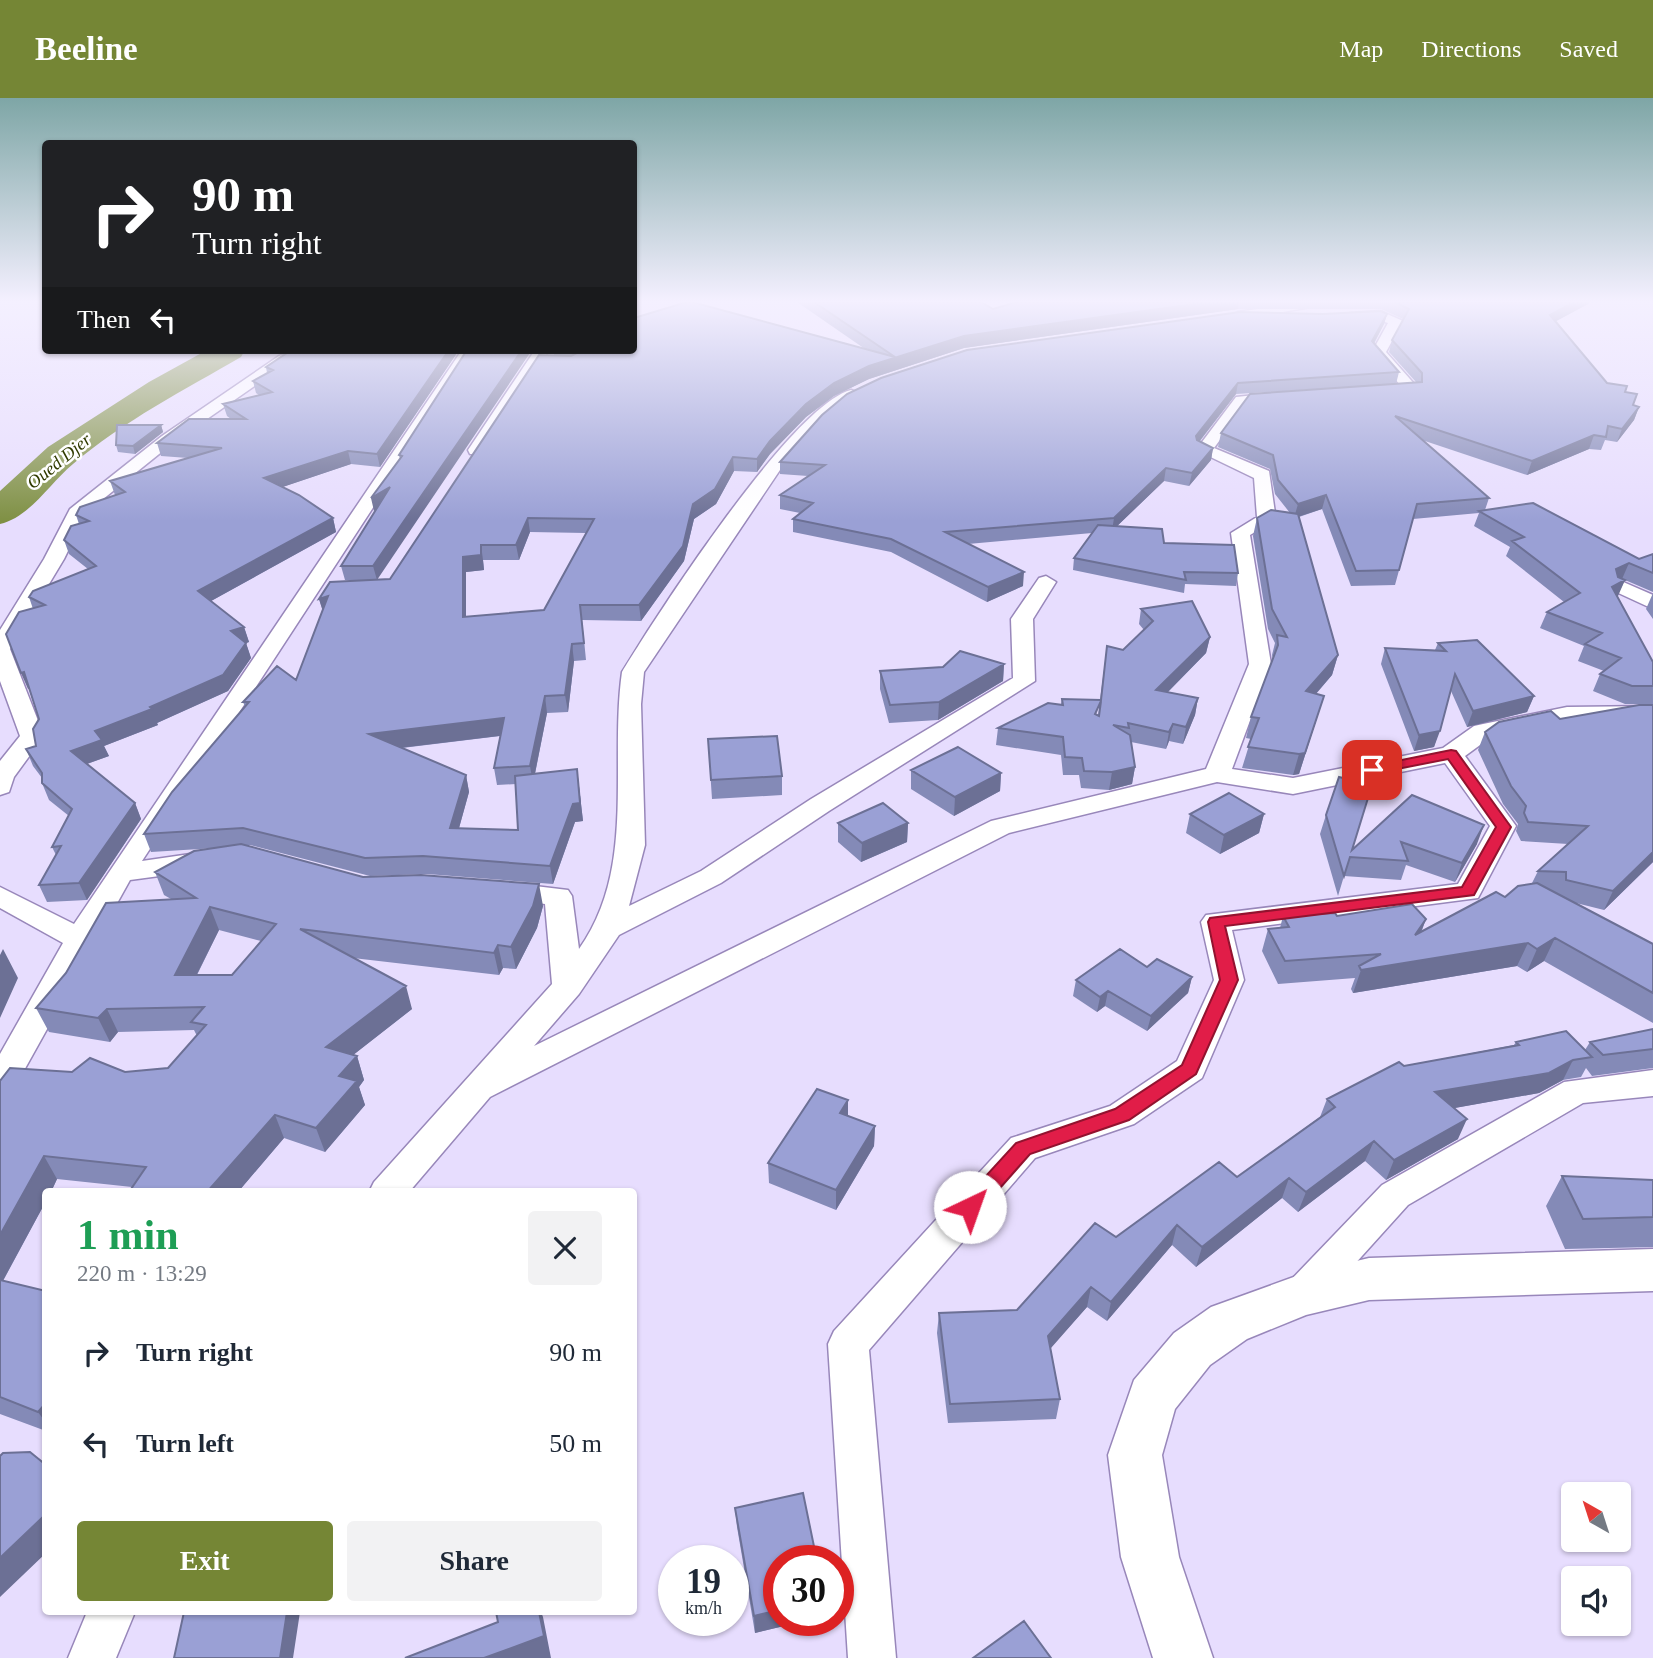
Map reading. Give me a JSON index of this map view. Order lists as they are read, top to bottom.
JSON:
{
  "water": ["Oued Djer"],
  "north": "top left",
  "page": {
    "header": "Beeline",
    "nav": ["Map", "Directions", "Saved"],
    "turn": ["90 m", "Turn right"],
    "then": "Then",
    "heading": ["1 min", "220 m · 13:29"],
    "list": [
      {
        "name": "Turn right",
        "value": "90 m"
      },
      {
        "name": "Turn left",
        "value": "50 m"
      }
    ],
    "buttons": ["Exit", "Share"],
    "speed": "19 km/h",
    "limit": "30"
  }
}
